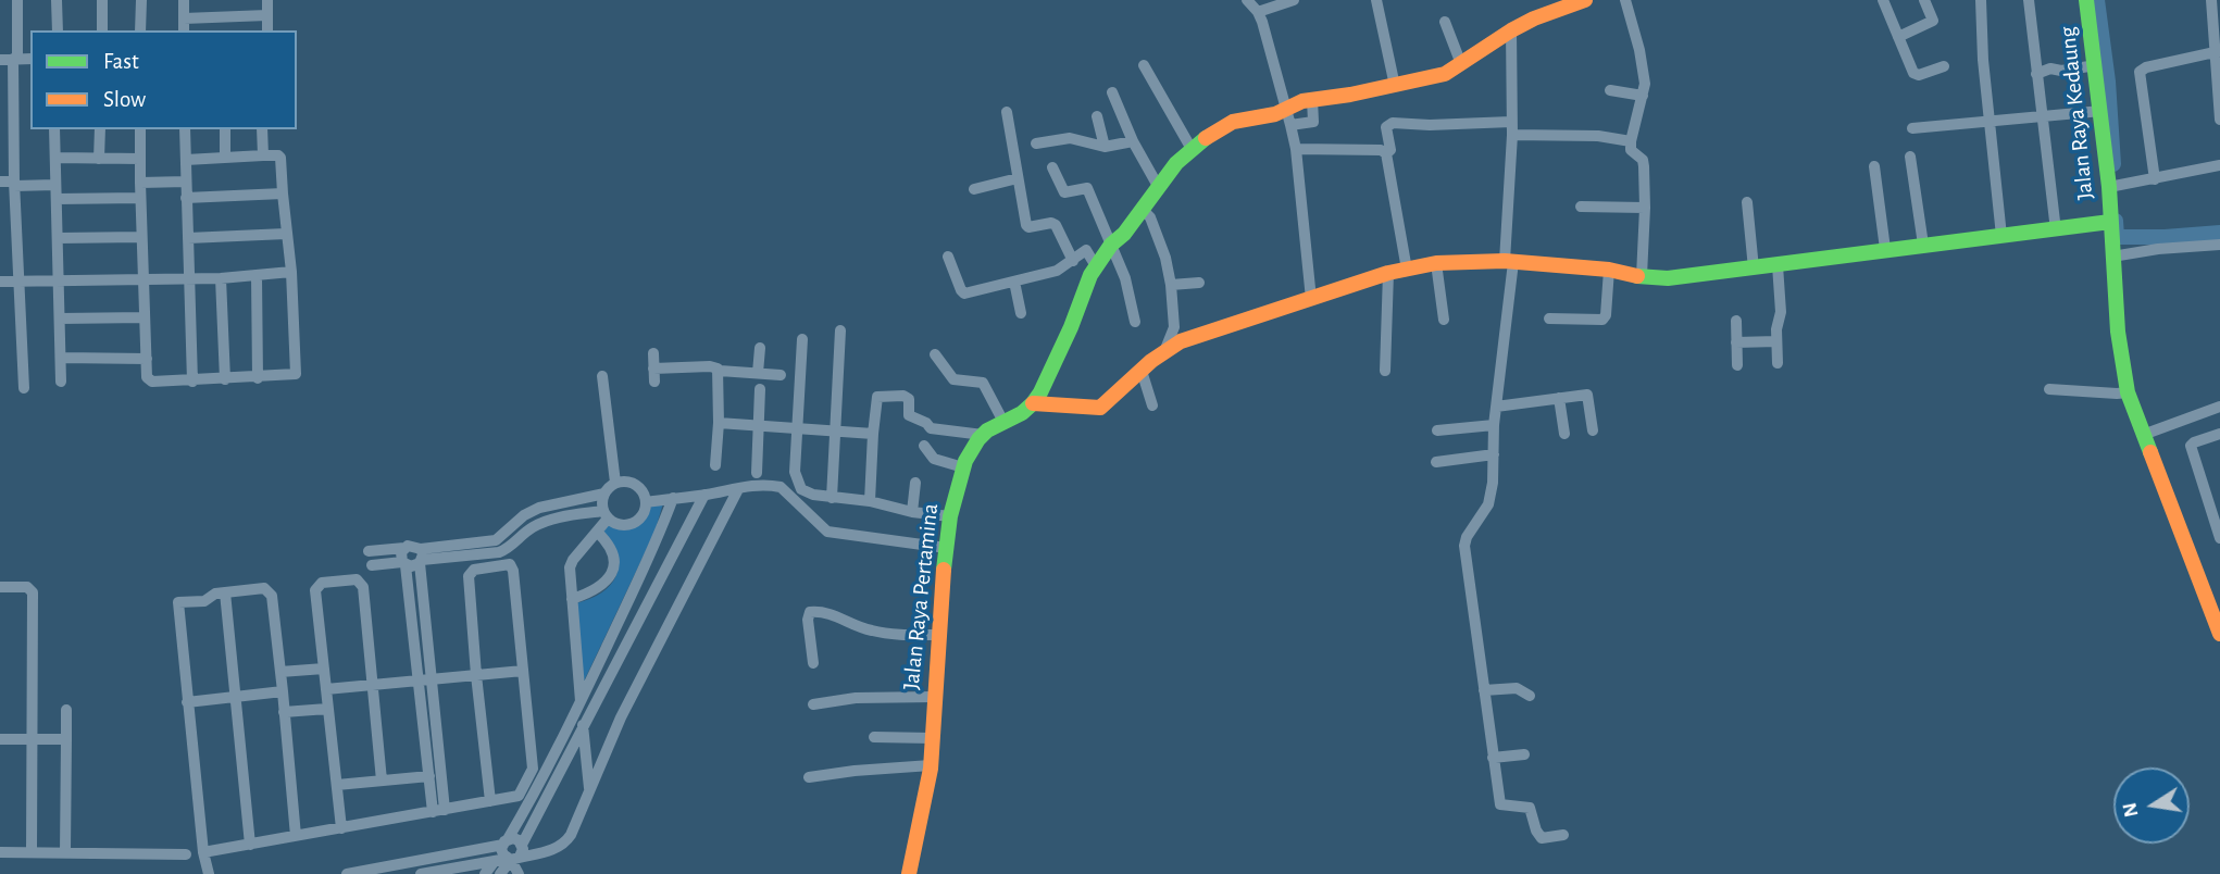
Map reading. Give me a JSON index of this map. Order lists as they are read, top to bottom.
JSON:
{
  "streets": {
    "street": ["Jalan Raya Kedaung", "Jalan Raya Pertamina"]
  },
  "legend": ["Fast", "Slow"],
  "north": "left"
}
